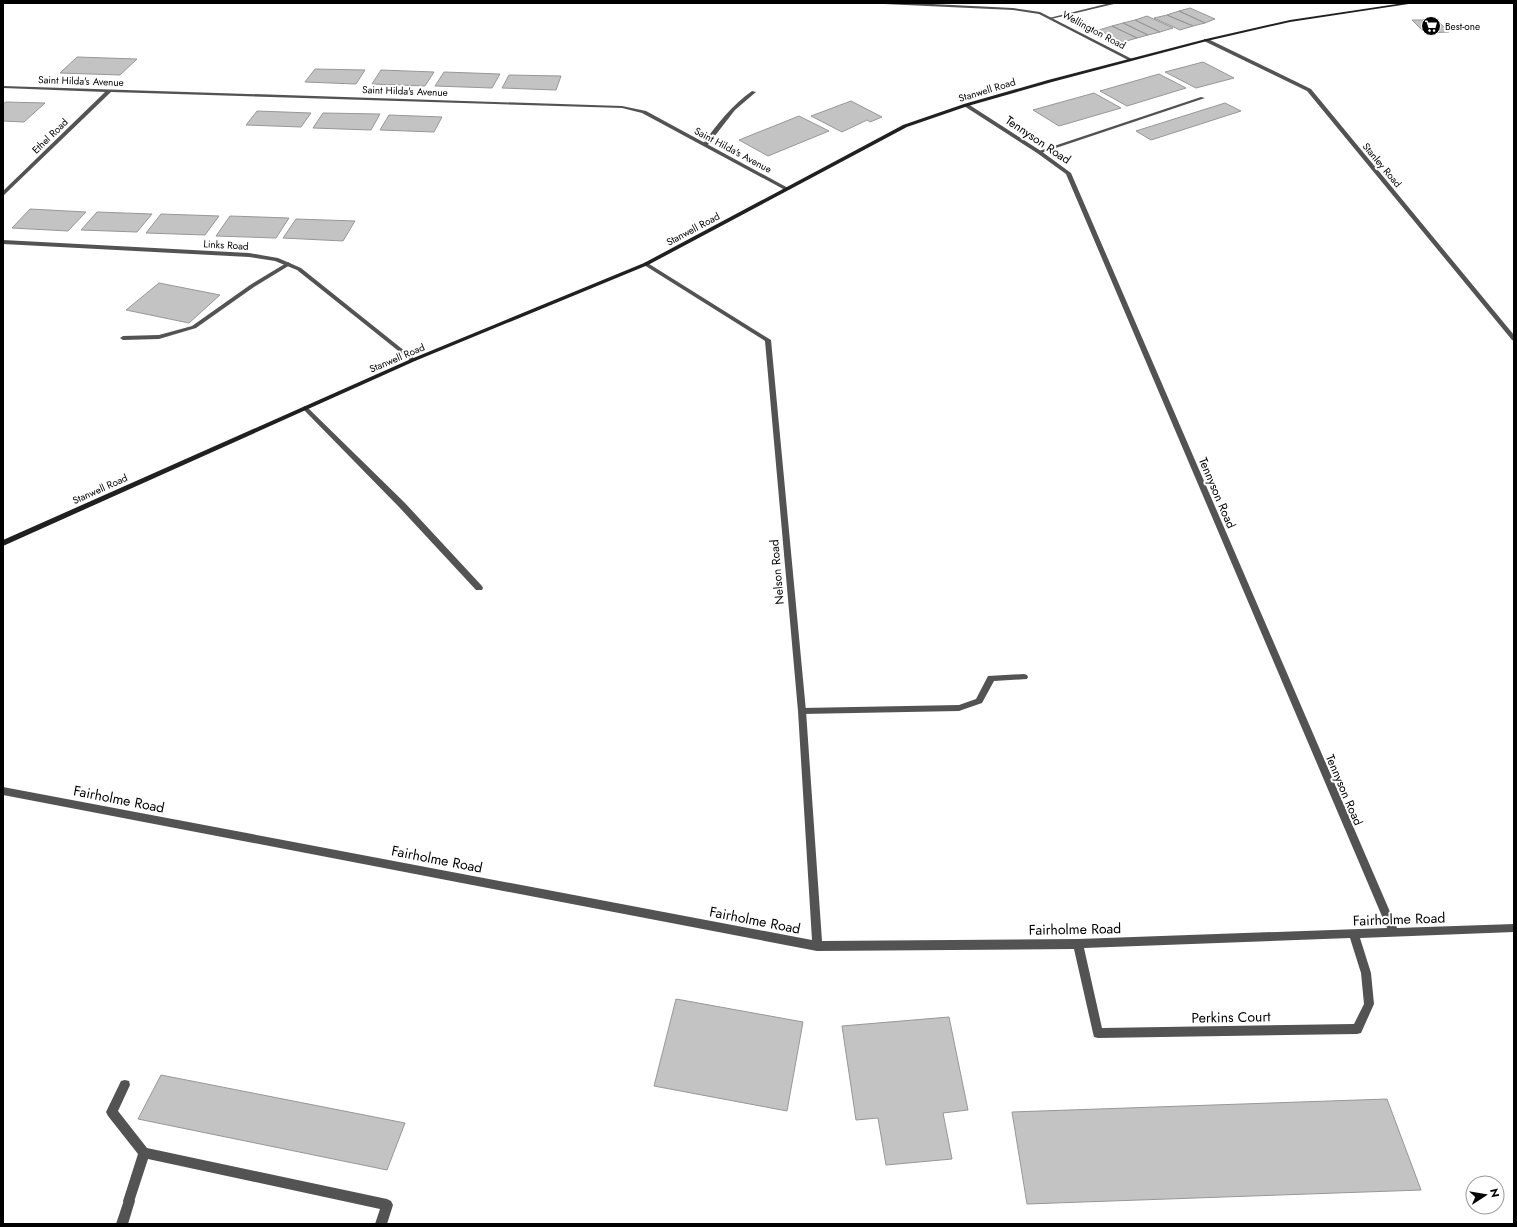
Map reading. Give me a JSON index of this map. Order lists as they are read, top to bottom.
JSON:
{
  "streets": {
    "street": [
      "Wellington Road",
      "Saint Hilda's Avenue",
      "Stanwell Road",
      "Ethel Road",
      "Tennyson Road",
      "Stanley Road",
      "Links Road",
      "Nelson Road",
      "Fairholme Road",
      "Perkins Court"
    ]
  },
  "crossings": [
    ["Wellington Road", "Stanwell Road"],
    ["Saint Hilda's Avenue", "Stanwell Road"],
    ["Saint Hilda's Avenue", "Ethel Road"],
    ["Stanwell Road", "Tennyson Road"],
    ["Stanwell Road", "Stanley Road"],
    ["Stanwell Road", "Links Road"],
    ["Stanwell Road", "Nelson Road"],
    ["Tennyson Road", "Fairholme Road"],
    ["Nelson Road", "Fairholme Road"],
    ["Fairholme Road", "Perkins Court"]
  ],
  "places": {
    "supermarket": ["Best-one"]
  },
  "north": "right"
}
